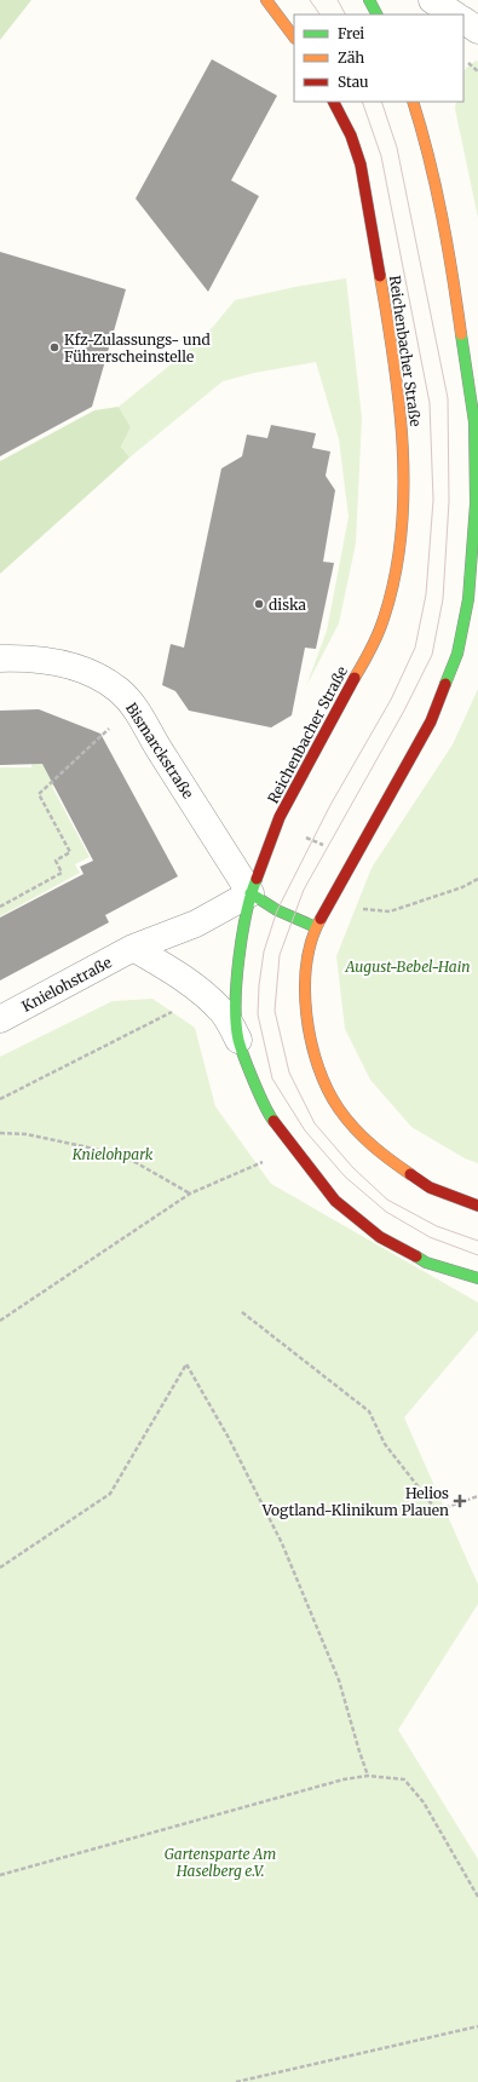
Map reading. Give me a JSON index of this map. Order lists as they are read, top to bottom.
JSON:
{
  "streets": {
    "street": ["Reichenbacher Straße", "Bismarckstraße", "Knielohstraße"]
  },
  "crossings": [
    ["Reichenbacher Straße", "Bismarckstraße"],
    ["Reichenbacher Straße", "Knielohstraße"],
    ["Bismarckstraße", "Knielohstraße"]
  ],
  "parks": ["August-Bebel-Hain", "Knielohpark", "Gartensparte Am Haselberg e.V."],
  "places": {
    "other": ["Kfz-Zulassungs- und Führerscheinstelle", "diska"],
    "health": ["Helios Vogtland-Klinikum Plauen"]
  },
  "legend": ["Frei", "Zäh", "Stau"]
}
